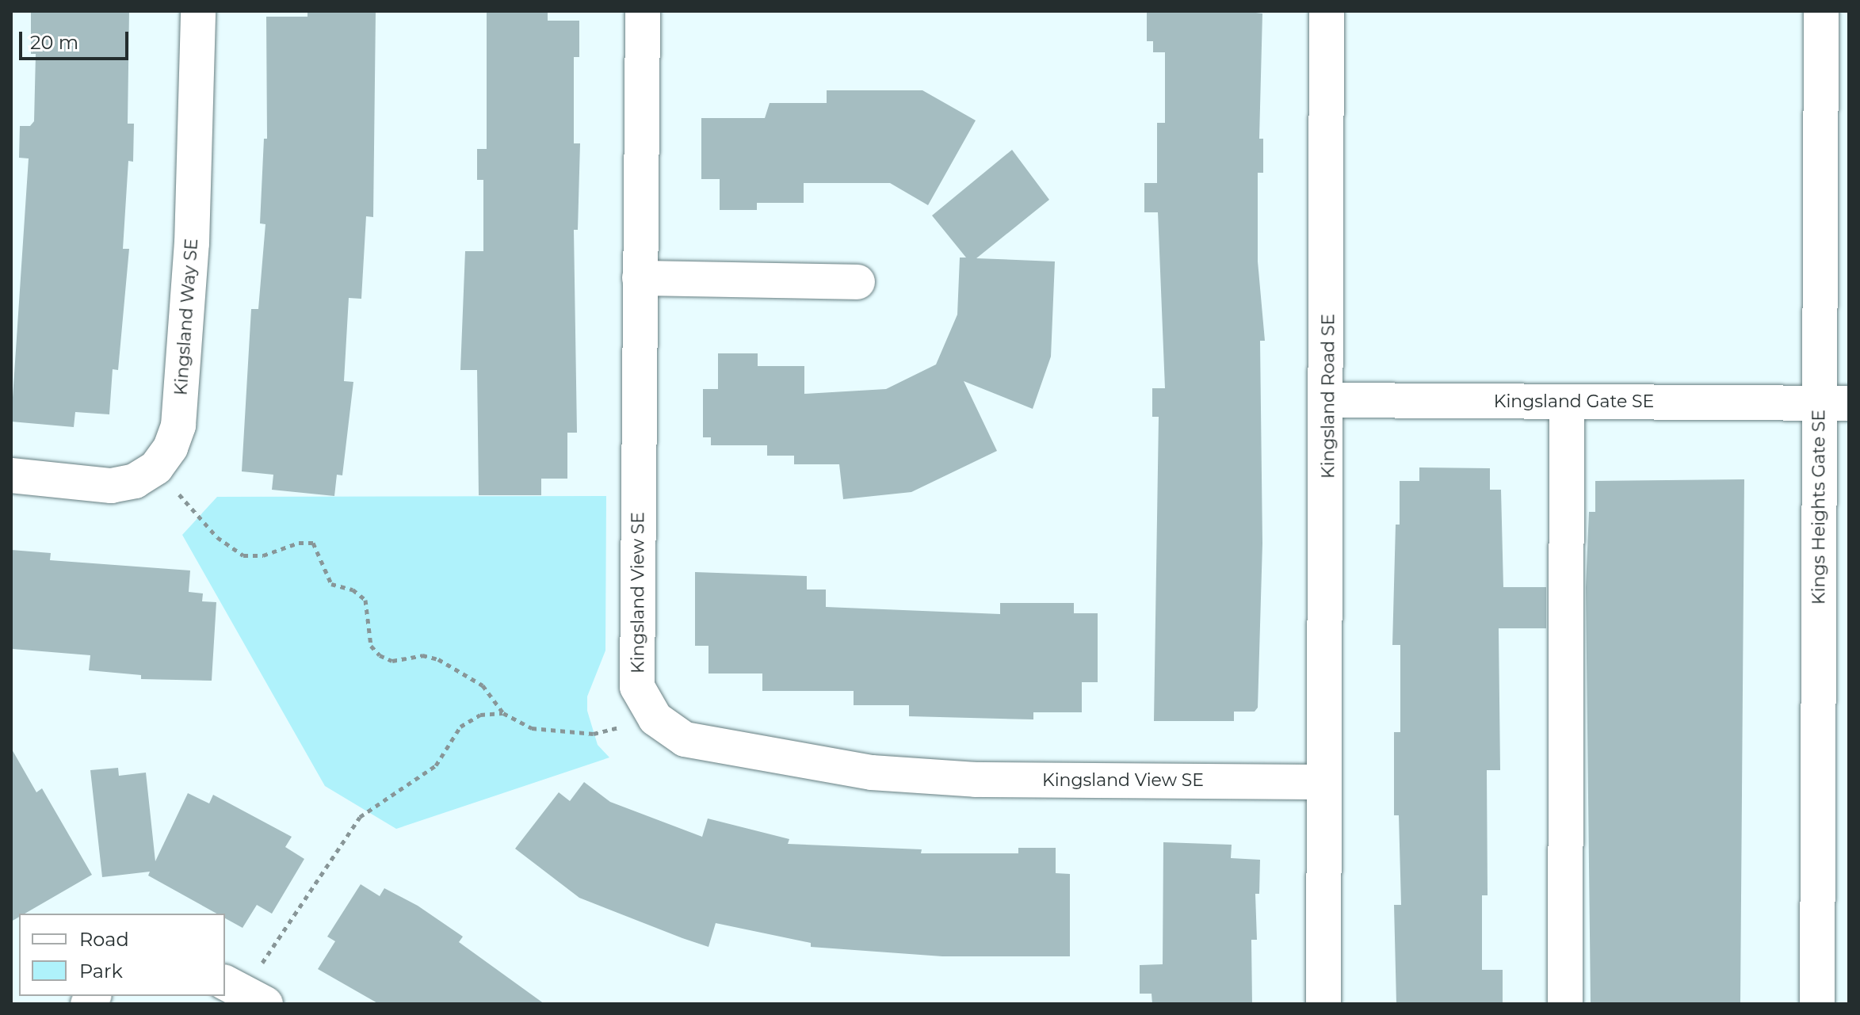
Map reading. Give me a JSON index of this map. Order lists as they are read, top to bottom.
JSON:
{
  "streets": {
    "street": [
      "Kingsland Way SE",
      "Kingsland Road SE",
      "Kingsland Gate SE",
      "Kings Heights Gate SE",
      "Kingsland View SE"
    ]
  },
  "crossings": [
    ["Kingsland Road SE", "Kingsland Gate SE"],
    ["Kingsland Road SE", "Kingsland View SE"],
    ["Kingsland Gate SE", "Kings Heights Gate SE"]
  ],
  "legend": ["Road", "Park"],
  "scale_bar": "20 m"
}
